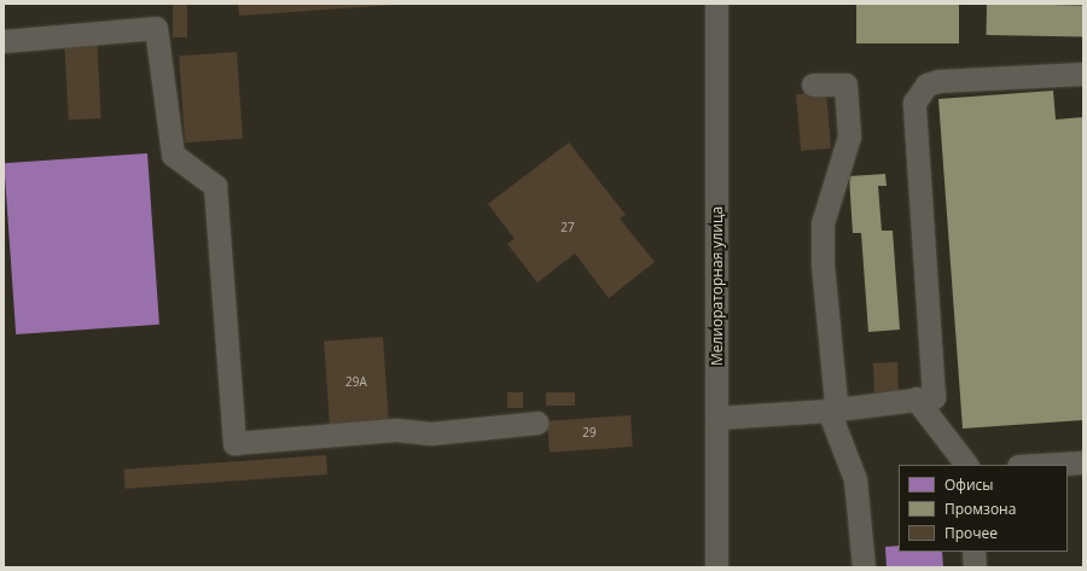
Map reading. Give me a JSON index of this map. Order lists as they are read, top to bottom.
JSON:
{
  "streets": {
    "street": ["Мелиораторная улица"]
  },
  "house_numbers": ["27", "29А", "29"],
  "legend": ["Офисы", "Промзона", "Прочее"]
}
